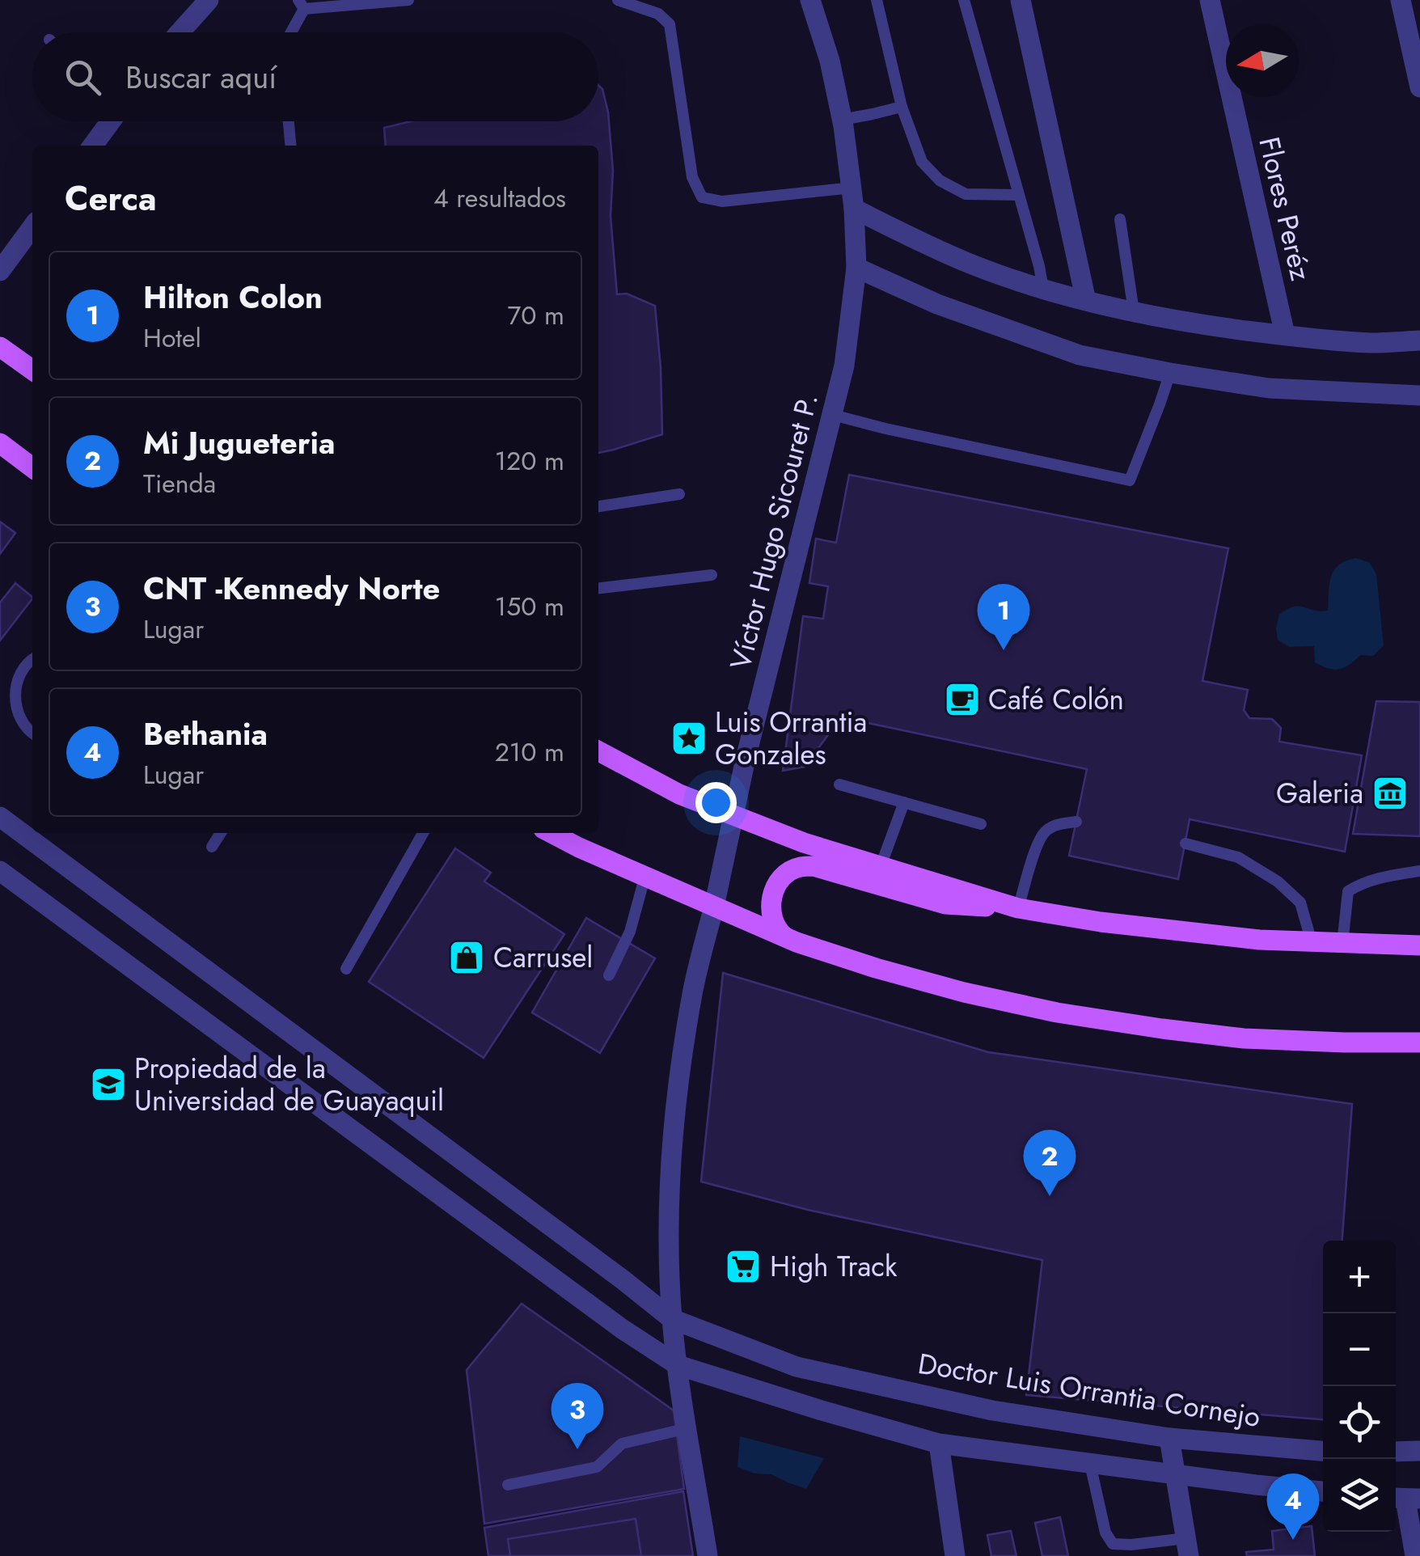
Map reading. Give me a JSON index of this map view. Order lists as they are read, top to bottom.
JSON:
{
  "streets": {
    "street": ["Flores Peréz", "Víctor Hugo Sicouret P.", "Doctor Luis Orrantia Cornejo"]
  },
  "crossings": [
    ["Víctor Hugo Sicouret P.", "Doctor Luis Orrantia Cornejo"]
  ],
  "places": {
    "cafe": ["Café Colón"],
    "place": ["Luis Orrantia Gonzales"],
    "museum": ["Galeria"],
    "shop": ["Carrusel"],
    "school or university": ["Propiedad de la Universidad de Guayaquil"],
    "supermarket": ["High Track"]
  },
  "north": "left",
  "page": {
    "search": "Buscar aquí",
    "heading": ["Cerca", "4 resultados"],
    "list": [
      {
        "mark": "1",
        "name": "Hilton Colon",
        "note": "Hotel",
        "value": "70 m"
      },
      {
        "mark": "2",
        "name": "Mi Jugueteria",
        "note": "Tienda",
        "value": "120 m"
      },
      {
        "mark": "3",
        "name": "CNT -Kennedy Norte",
        "note": "Lugar",
        "value": "150 m"
      },
      {
        "mark": "4",
        "name": "Bethania",
        "note": "Lugar",
        "value": "210 m"
      }
    ],
    "pins": [
      "1",
      "2",
      "3",
      "4"
    ],
    "map_buttons": ["+", "−"]
  }
}
